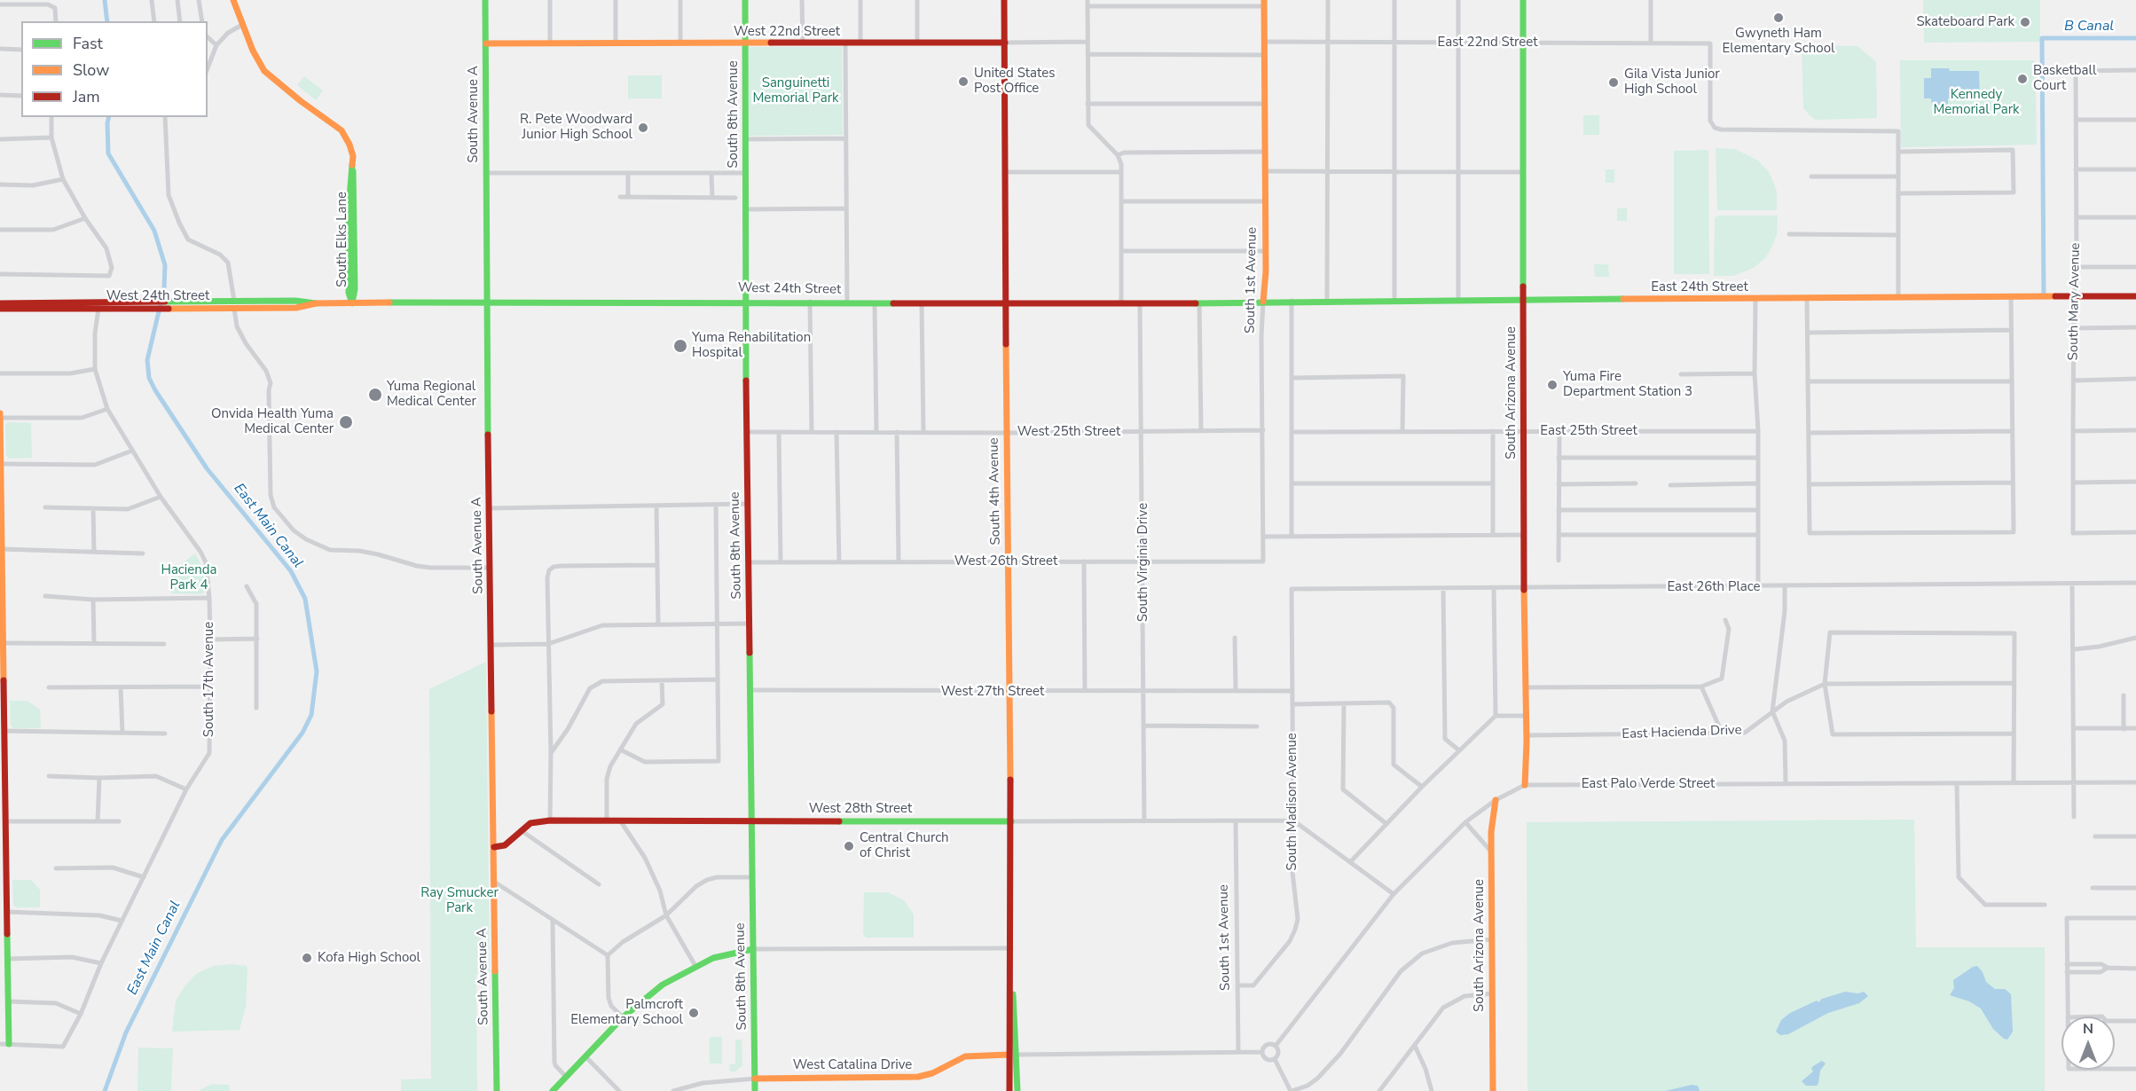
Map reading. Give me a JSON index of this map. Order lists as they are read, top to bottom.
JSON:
{
  "streets": {
    "street": [
      "West 22nd Street",
      "East 22nd Street",
      "South Avenue A",
      "South 8th Avenue",
      "South Elks Lane",
      "South 1st Avenue",
      "East 24th Street",
      "West 24th Street",
      "South Mary Avenue",
      "South Arizona Avenue",
      "East 25th Street",
      "West 25th Street",
      "South 4th Avenue",
      "West 26th Street",
      "South Virginia Drive",
      "East 26th Place",
      "South 17th Avenue",
      "West 27th Street",
      "East Hacienda Drive",
      "East Palo Verde Street",
      "South Madison Avenue",
      "West 28th Street",
      "West Catalina Drive"
    ]
  },
  "crossings": [
    ["West 22nd Street", "South Avenue A"],
    ["West 22nd Street", "South 8th Avenue"],
    ["West 22nd Street", "South 4th Avenue"],
    ["East 22nd Street", "South 1st Avenue"],
    ["East 22nd Street", "South Arizona Avenue"],
    ["South Avenue A", "West 24th Street"],
    ["South Avenue A", "West 28th Street"],
    ["South 8th Avenue", "West 24th Street"],
    ["South 8th Avenue", "West 25th Street"],
    ["South 8th Avenue", "West 26th Street"],
    ["South 8th Avenue", "West 27th Street"],
    ["South 8th Avenue", "West 28th Street"],
    ["South 8th Avenue", "West Catalina Drive"],
    ["South Elks Lane", "West 24th Street"],
    ["South 1st Avenue", "East 24th Street"],
    ["South 1st Avenue", "West 24th Street"],
    ["South 1st Avenue", "West 25th Street"],
    ["South 1st Avenue", "West 26th Street"],
    ["South 1st Avenue", "South Madison Avenue"],
    ["South 1st Avenue", "West 28th Street"],
    ["East 24th Street", "West 24th Street"],
    ["East 24th Street", "South Mary Avenue"],
    ["East 24th Street", "South Arizona Avenue"],
    ["West 24th Street", "South 4th Avenue"],
    ["West 24th Street", "South Virginia Drive"],
    ["West 24th Street", "South 17th Avenue"],
    ["South Arizona Avenue", "East 25th Street"],
    ["South Arizona Avenue", "East 26th Place"],
    ["South Arizona Avenue", "East Hacienda Drive"],
    ["South Arizona Avenue", "East Palo Verde Street"],
    ["West 25th Street", "South 4th Avenue"],
    ["West 25th Street", "South Virginia Drive"],
    ["South 4th Avenue", "West 26th Street"],
    ["South 4th Avenue", "West 27th Street"],
    ["South 4th Avenue", "West 28th Street"],
    ["South 4th Avenue", "West Catalina Drive"],
    ["West 26th Street", "South Virginia Drive"],
    ["South Virginia Drive", "West 27th Street"],
    ["South Virginia Drive", "West 28th Street"],
    ["East 26th Place", "South Madison Avenue"],
    ["West 27th Street", "South Madison Avenue"],
    ["South Madison Avenue", "West 28th Street"]
  ],
  "water": ["B Canal", "East Main Canal"],
  "parks": [
    "Sanguinetti Memorial Park",
    "Kennedy Memorial Park",
    "Hacienda Park 4",
    "Ray Smucker Park"
  ],
  "places": [
    "Gwyneth Ham Elementary School",
    "Skateboard Park",
    "Basketball Court",
    "United States Post Office",
    "Gila Vista Junior High School",
    "R. Pete Woodward Junior High School",
    "Yuma Rehabilitation Hospital",
    "Yuma Fire Department Station 3",
    "Yuma Regional Medical Center",
    "Onvida Health Yuma Medical Center",
    "Central Church of Christ",
    "Kofa High School",
    "Palmcroft Elementary School"
  ],
  "legend": ["Fast", "Slow", "Jam"],
  "north": "top"
}
